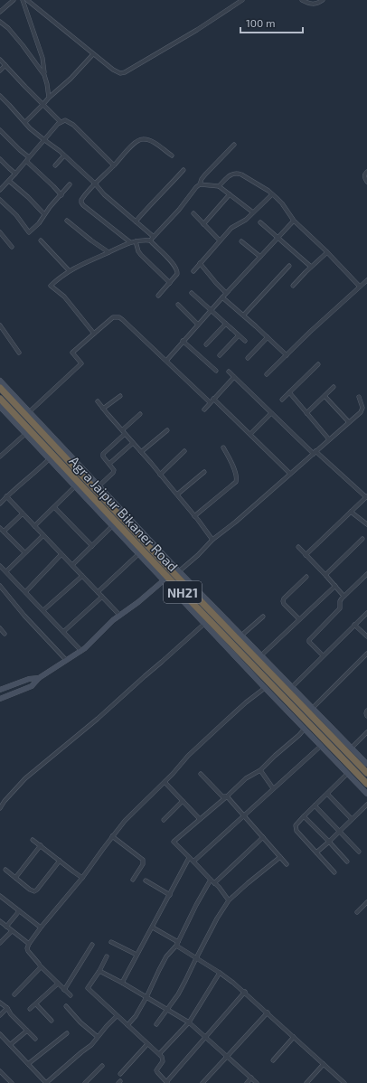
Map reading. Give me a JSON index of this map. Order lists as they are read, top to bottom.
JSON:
{
  "streets": {
    "highway": ["Agra Jaipur Bikaner Road", "NH21"]
  },
  "scale_bar": "100 m"
}
